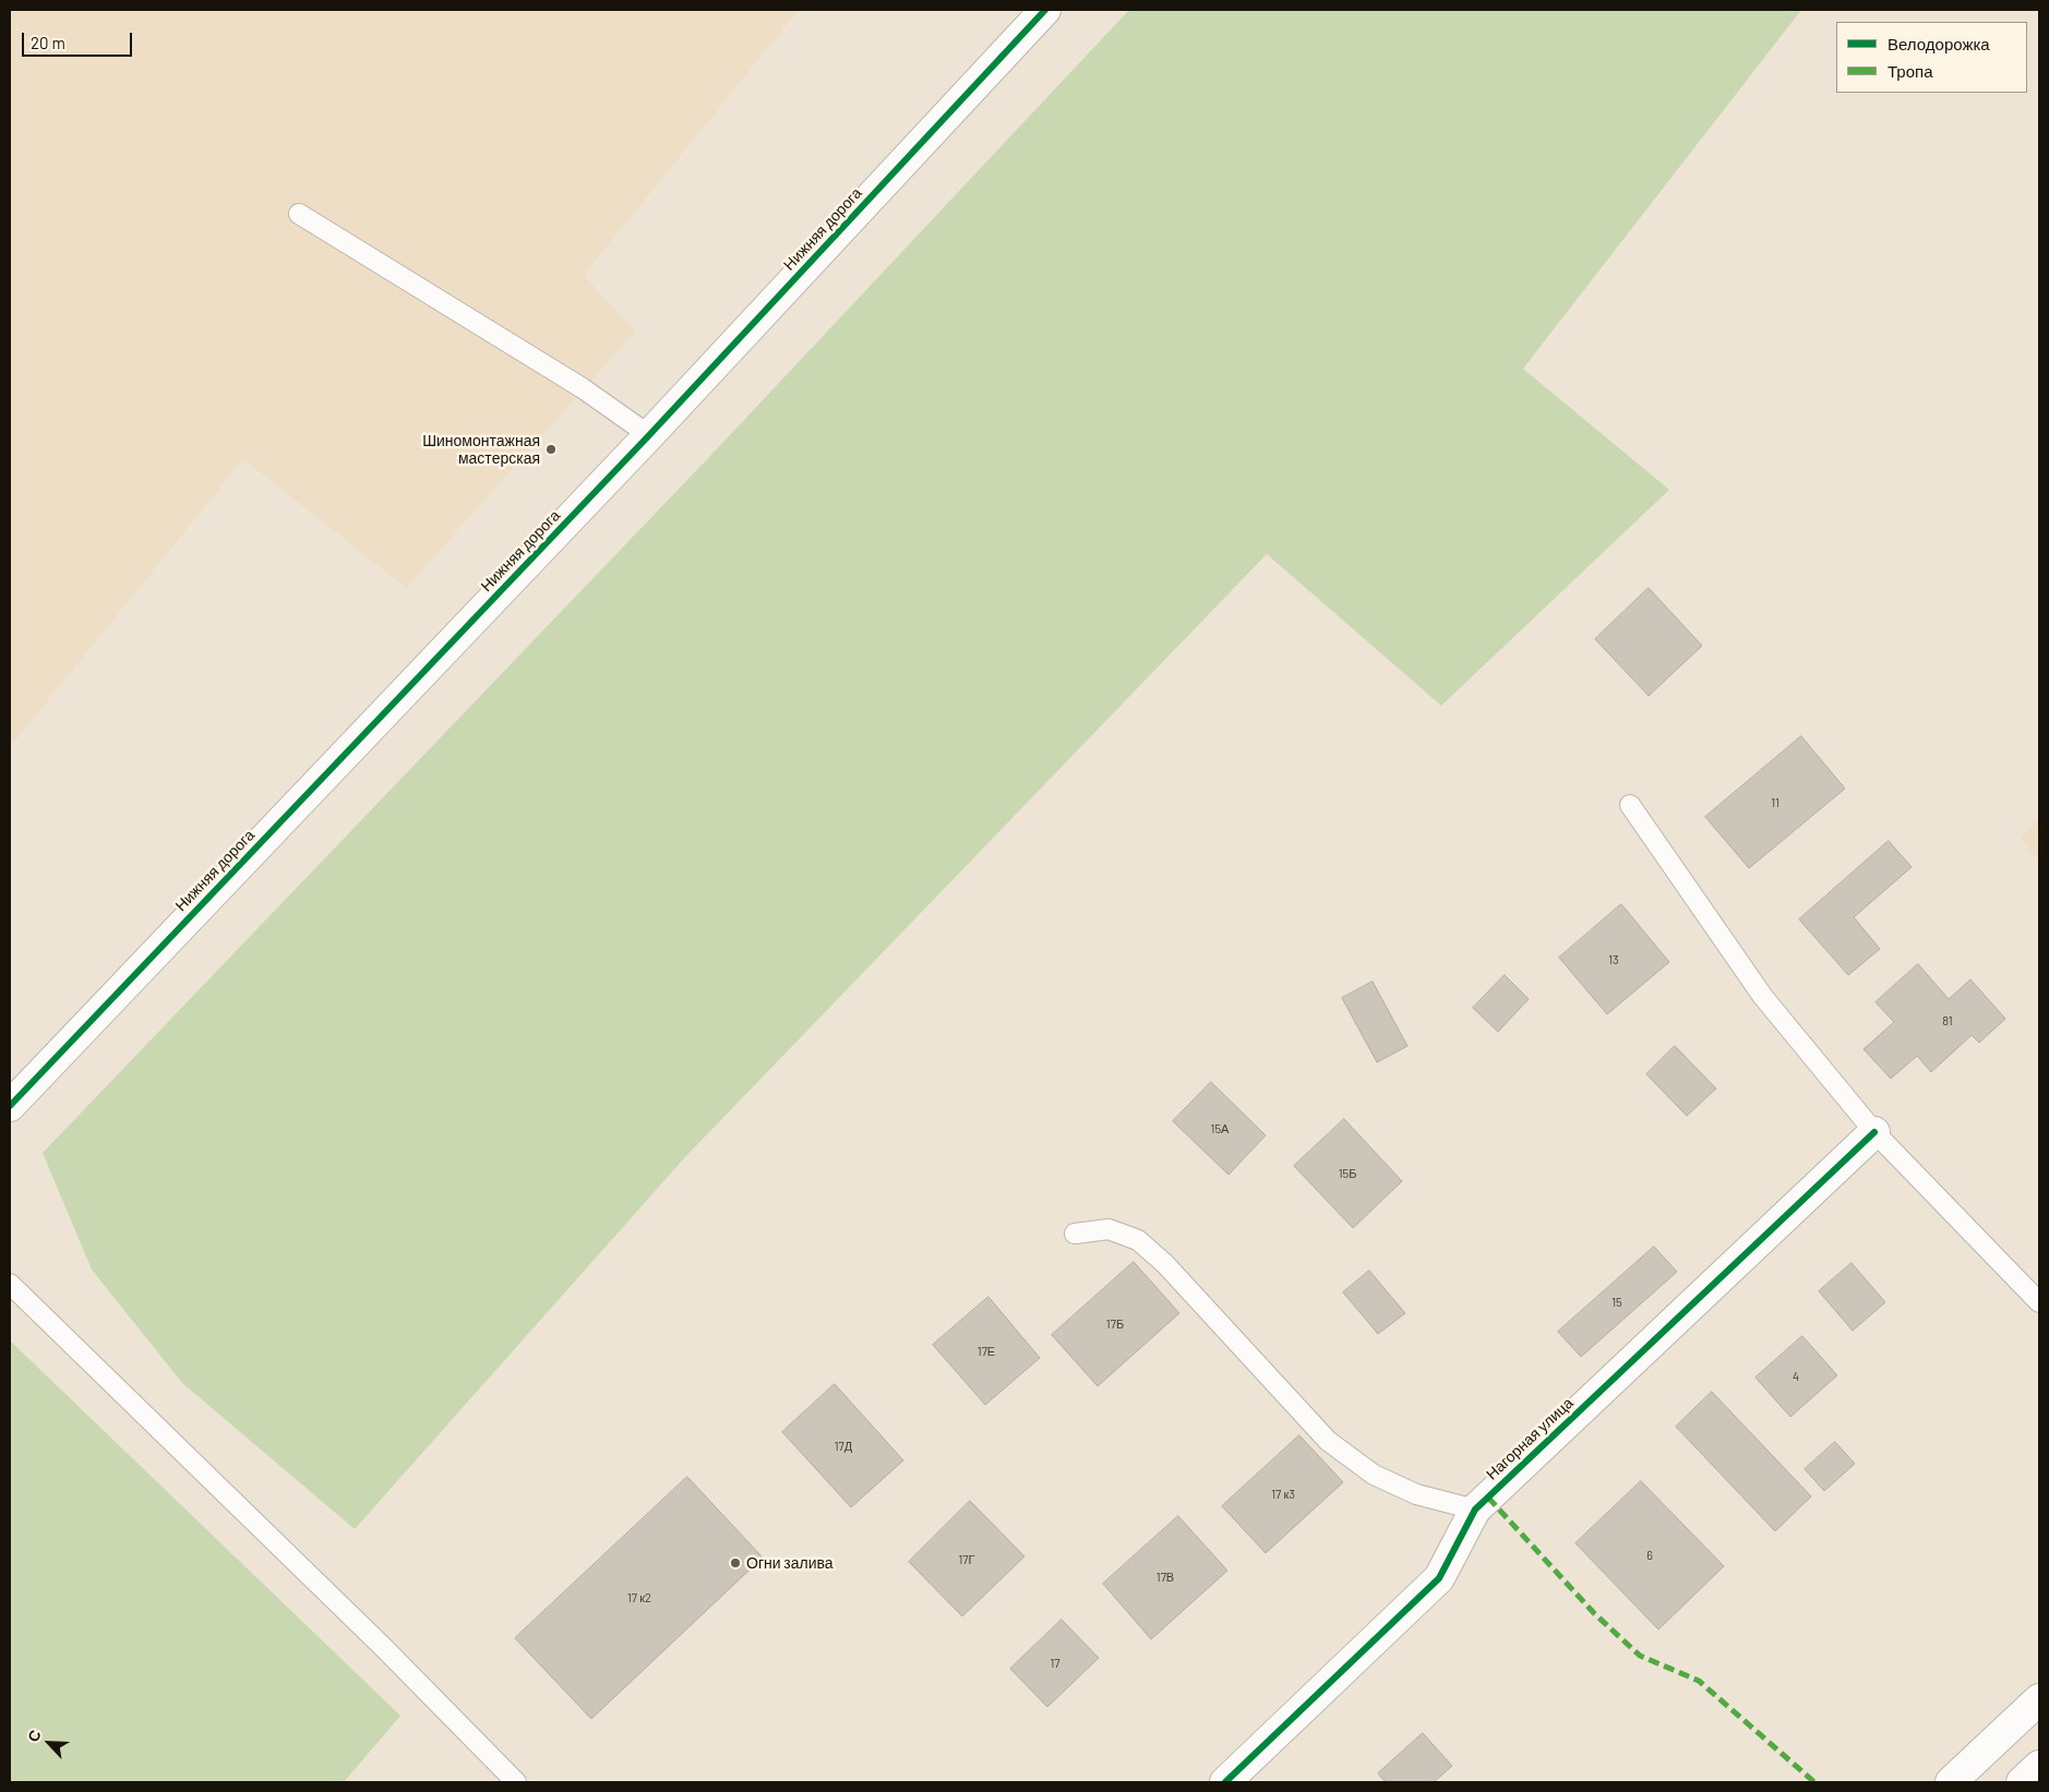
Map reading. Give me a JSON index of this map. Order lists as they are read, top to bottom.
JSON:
{
  "streets": {
    "street": ["Нижняя дорога", "Нагорная улица"]
  },
  "places": ["Шиномонтажная мастерская", "Огни залива"],
  "house_numbers": [
    "11",
    "13",
    "81",
    "15А",
    "15Б",
    "15",
    "17Б",
    "17Е",
    "4",
    "17Д",
    "17 к3",
    "6",
    "17Г",
    "17В",
    "17 к2",
    "17"
  ],
  "legend": ["Велодорожка", "Тропа"],
  "scale_bar": "20 m",
  "north": "top left"
}
